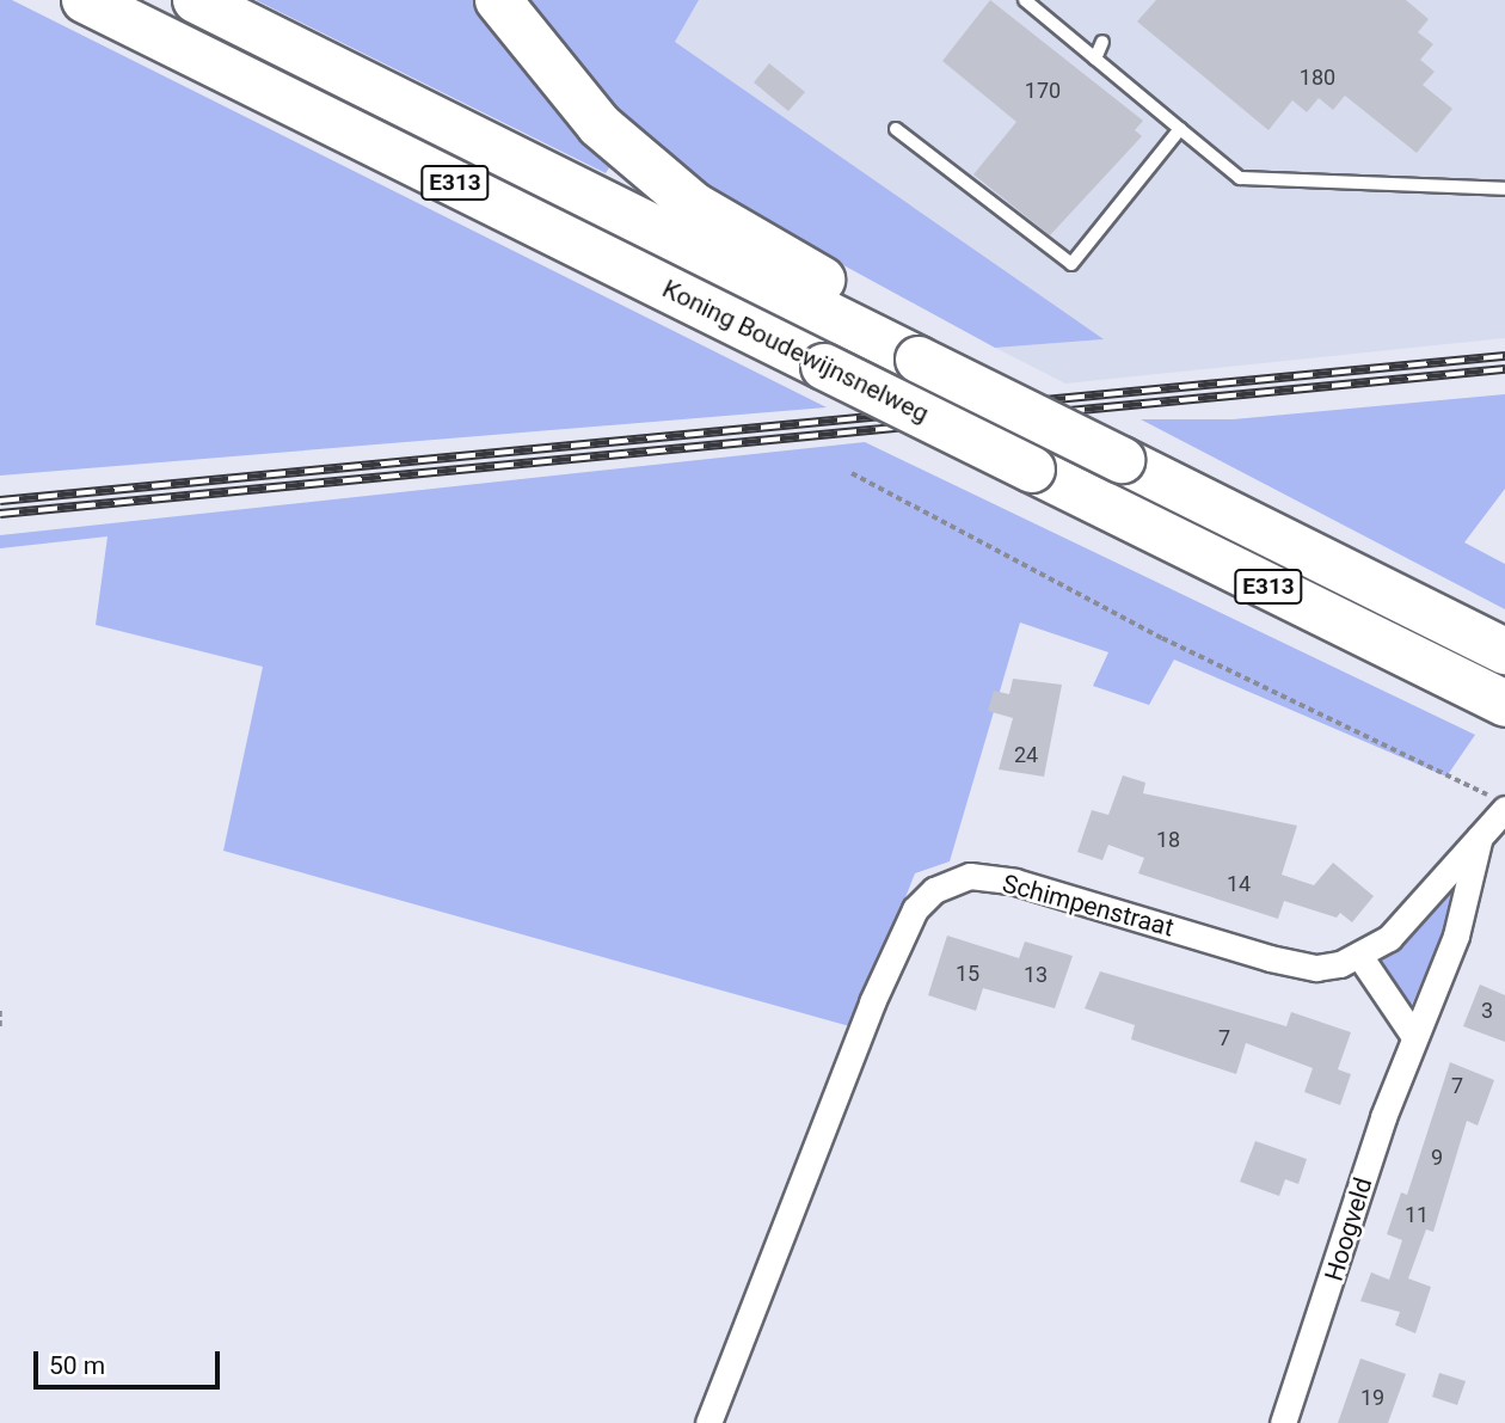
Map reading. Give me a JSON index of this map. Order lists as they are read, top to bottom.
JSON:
{
  "streets": {
    "highway": ["E313", "Koning Boudewijnsnelweg"],
    "street": ["Schimpenstraat", "Hoogveld"]
  },
  "crossings": [
    ["Schimpenstraat", "Hoogveld"]
  ],
  "house_numbers": [
    "180",
    "170",
    "24",
    "18",
    "14",
    "15",
    "13",
    "3",
    "7",
    "7",
    "9",
    "11",
    "19"
  ],
  "scale_bar": "50 m"
}
